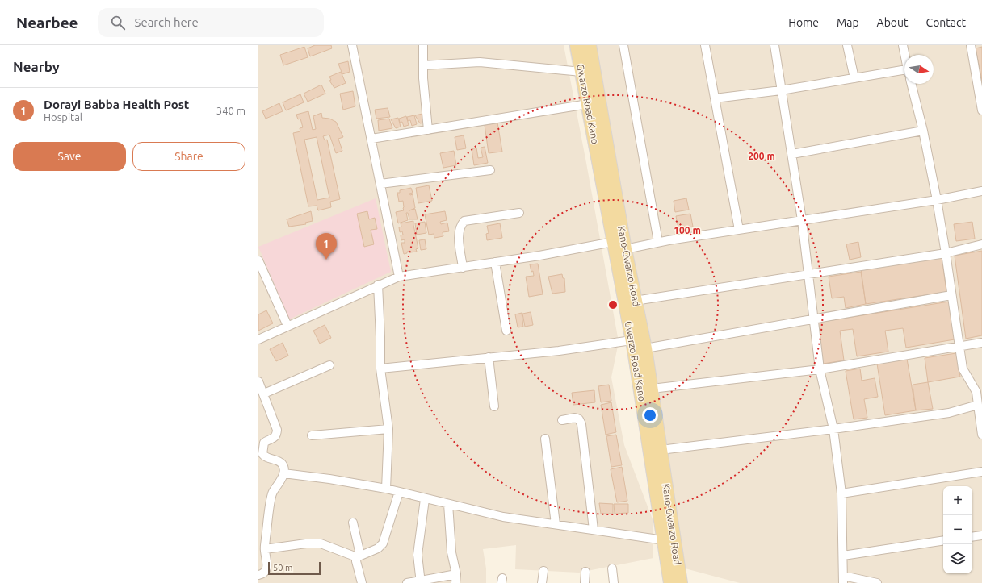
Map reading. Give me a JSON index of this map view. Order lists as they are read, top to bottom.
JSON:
{
  "streets": {
    "main road": ["Gwarzo Road Kano", "Kano-Gwarzo Road"]
  },
  "crossings": [
    ["Gwarzo Road Kano", "Kano-Gwarzo Road"]
  ],
  "scale_bar": "50 m",
  "north": "right",
  "page": {
    "header": "Nearbee",
    "search": "Search here",
    "nav": [
      "Home",
      "Map",
      "About",
      "Contact"
    ],
    "heading": "Nearby",
    "list": [
      {
        "mark": "1",
        "name": "Dorayi Babba Health Post",
        "note": "Hospital",
        "value": "340 m"
      }
    ],
    "buttons": ["Save", "Share"],
    "pins": "1",
    "map_buttons": ["+", "−"],
    "scale": "50 m"
  },
  "rings": ["200 m", "100 m"]
}
